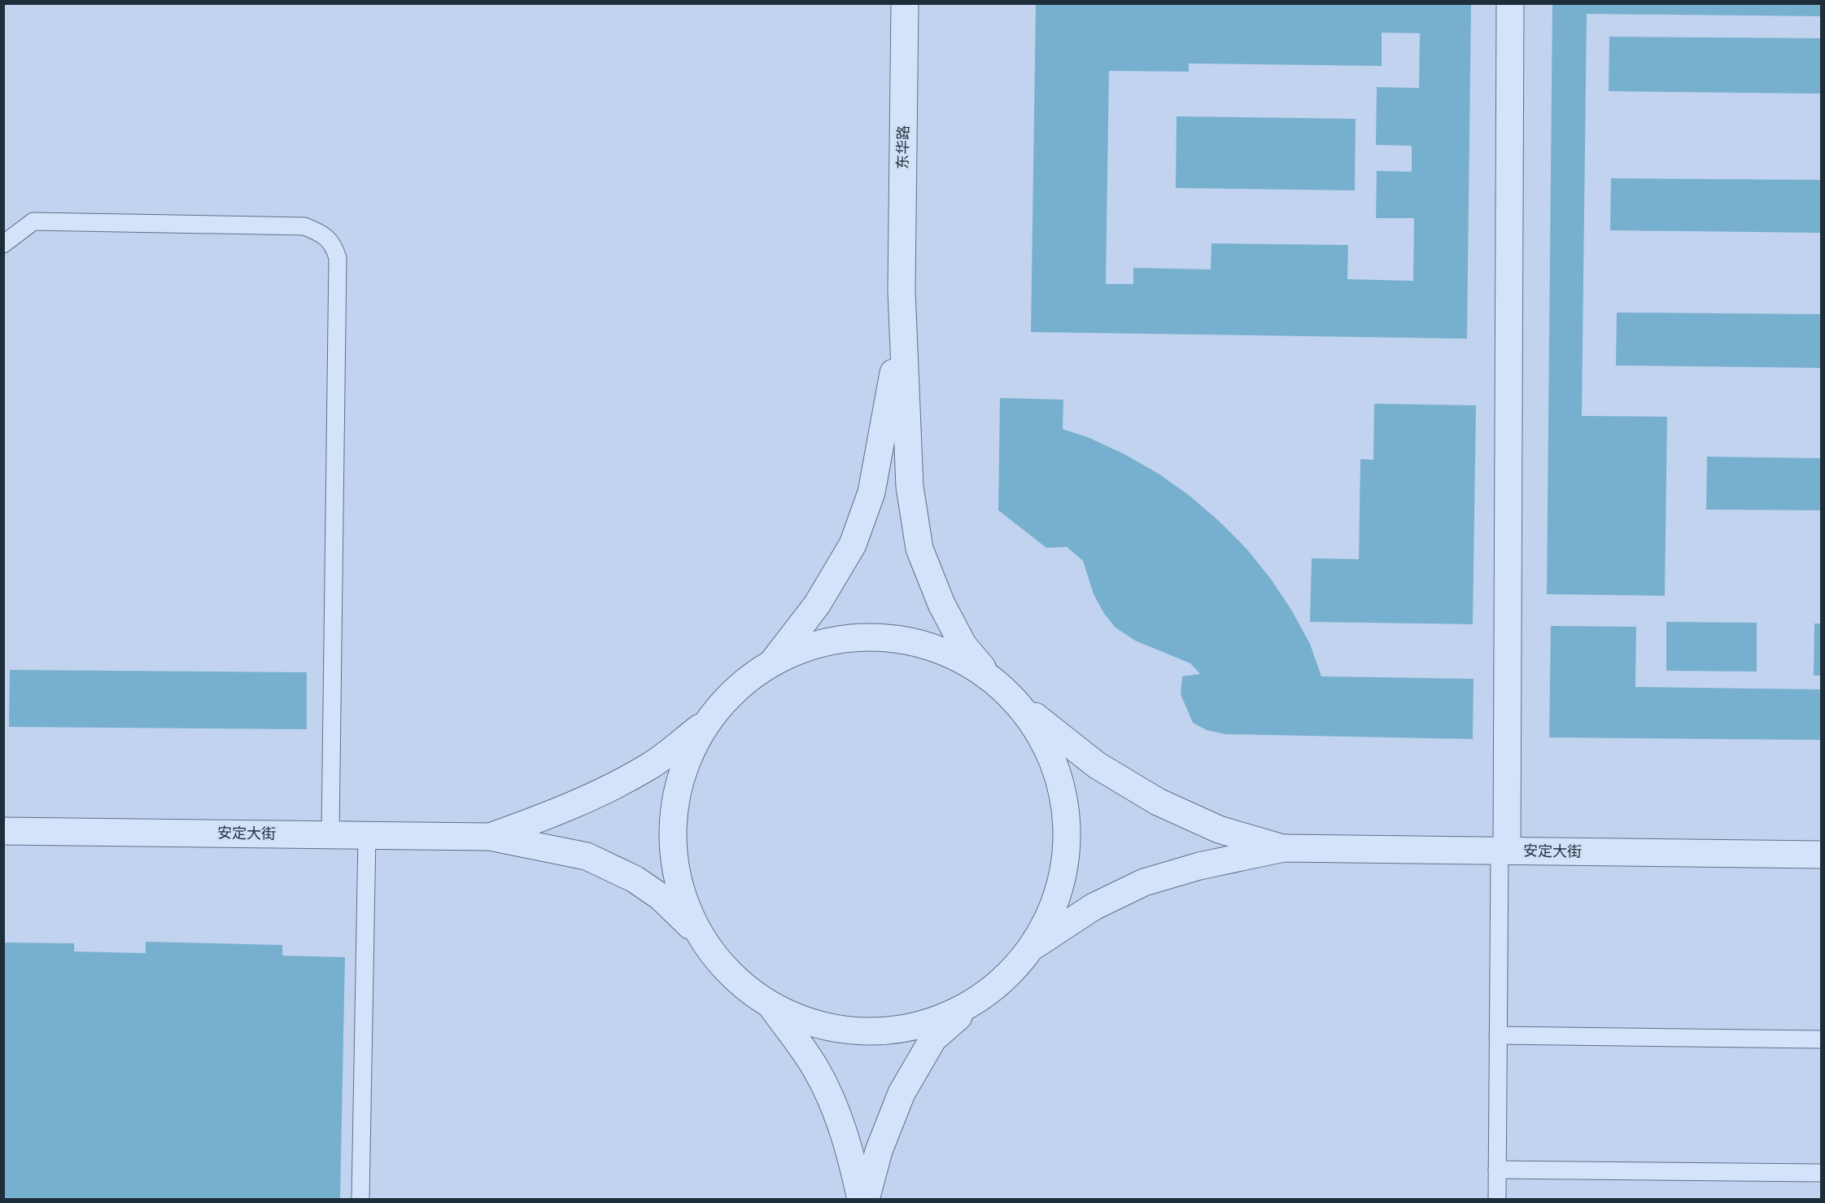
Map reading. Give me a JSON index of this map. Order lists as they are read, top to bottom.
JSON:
{
  "streets": {
    "street": ["东华路", "安定大街"]
  }
}
